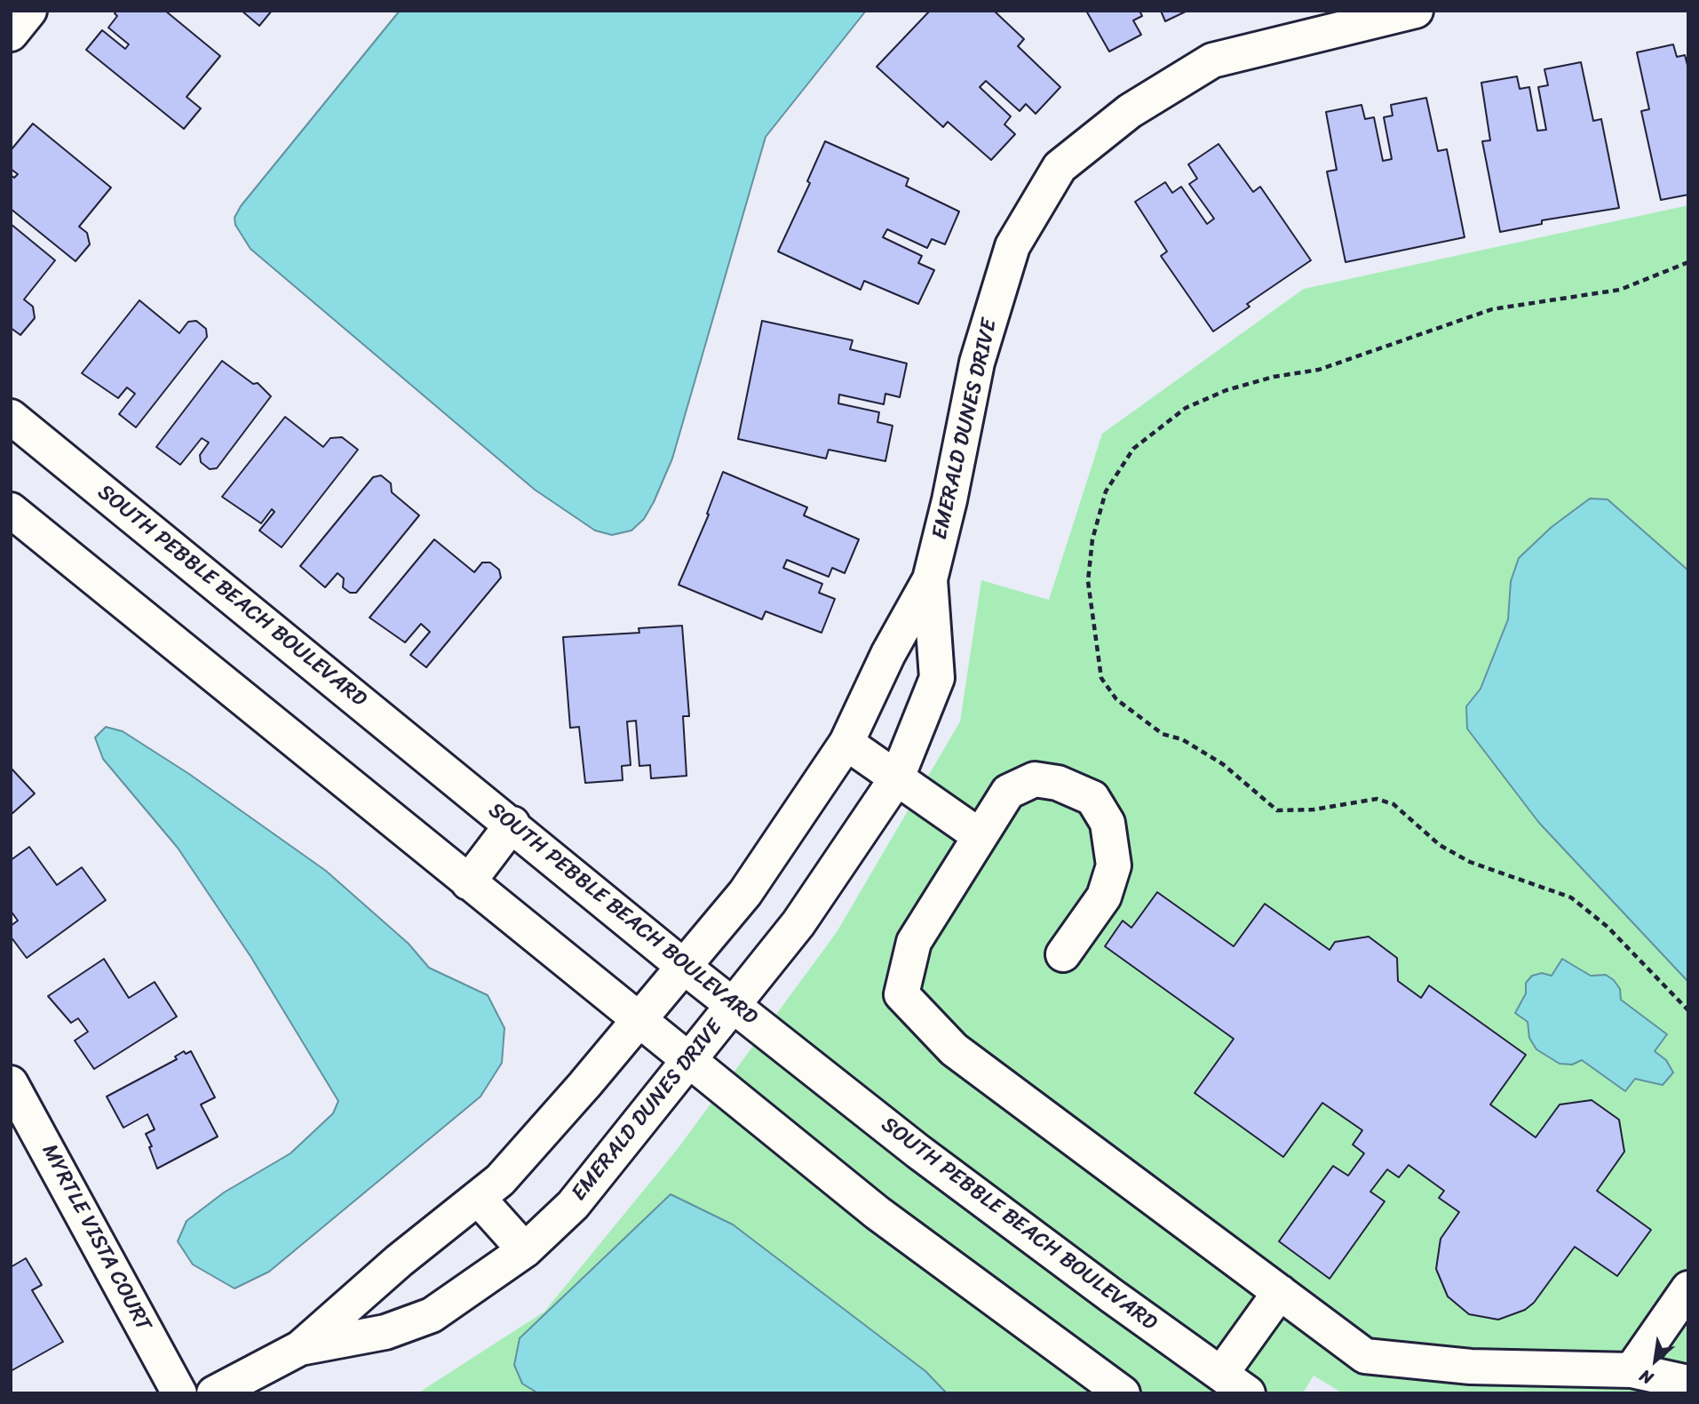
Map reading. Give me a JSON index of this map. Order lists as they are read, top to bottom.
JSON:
{
  "streets": {
    "street": ["EMERALD DUNES DRIVE", "SOUTH PEBBLE BEACH BOULEVARD", "MYRTLE VISTA COURT"]
  },
  "crossings": [
    ["EMERALD DUNES DRIVE", "SOUTH PEBBLE BEACH BOULEVARD"]
  ],
  "north": "bottom left"
}
